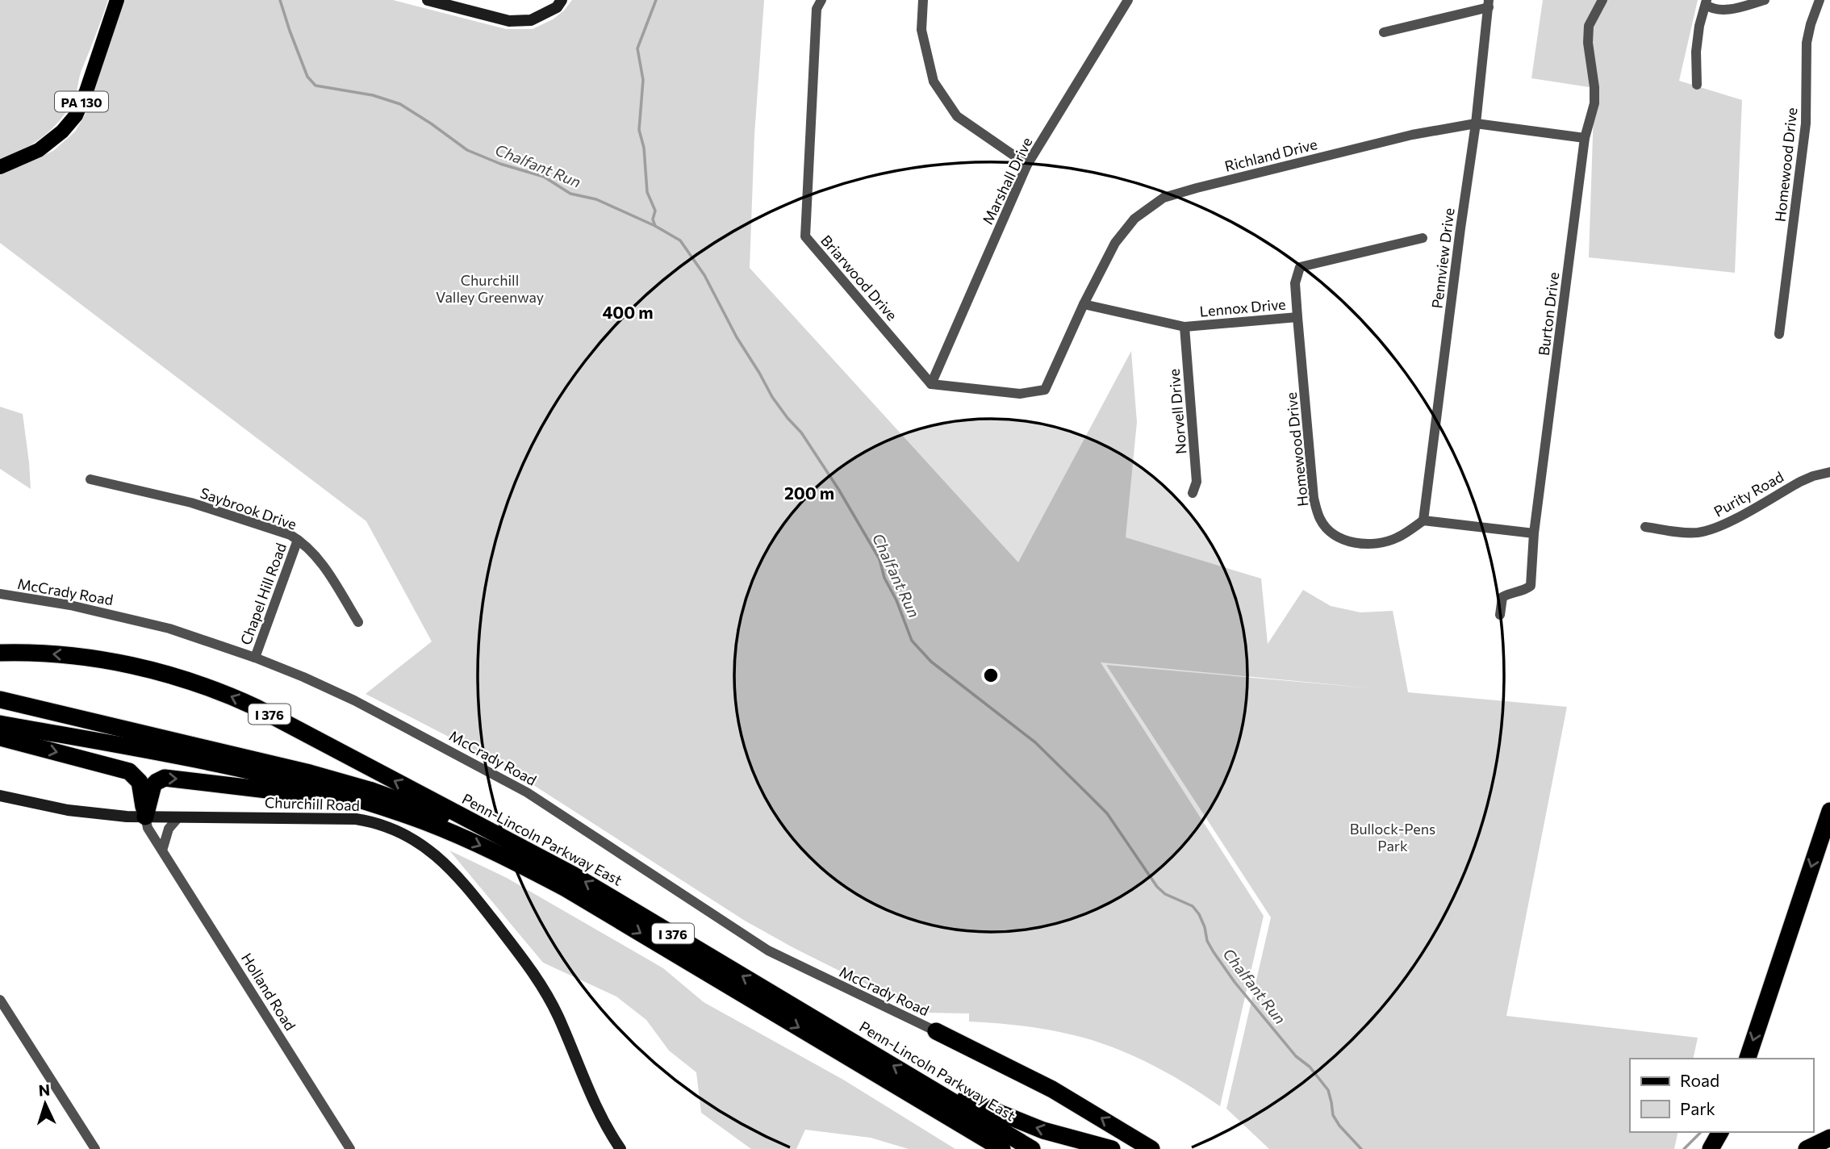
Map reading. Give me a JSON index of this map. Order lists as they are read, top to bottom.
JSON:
{
  "streets": {
    "highway": ["I 376", "Penn-Lincoln Parkway East"],
    "main road": ["PA 130"],
    "street": [
      "Richland Drive",
      "Homewood Drive",
      "Marshall Drive",
      "Pennview Drive",
      "Briarwood Drive",
      "Lennox Drive",
      "Burton Drive",
      "Norvell Drive",
      "Purity Road",
      "Saybrook Drive",
      "McCrady Road",
      "Chapel Hill Road",
      "Churchill Road",
      "Holland Road"
    ]
  },
  "crossings": [
    ["Richland Drive", "Marshall Drive"],
    ["Richland Drive", "Pennview Drive"],
    ["Richland Drive", "Briarwood Drive"],
    ["Richland Drive", "Lennox Drive"],
    ["Richland Drive", "Burton Drive"],
    ["Homewood Drive", "Pennview Drive"],
    ["Homewood Drive", "Lennox Drive"],
    ["Marshall Drive", "Briarwood Drive"],
    ["Lennox Drive", "Norvell Drive"],
    ["Saybrook Drive", "Chapel Hill Road"],
    ["McCrady Road", "Chapel Hill Road"],
    ["Churchill Road", "Holland Road"]
  ],
  "water": ["Chalfant Run"],
  "parks": ["Churchill Valley Greenway", "Bullock-Pens Park"],
  "legend": ["Road", "Park"],
  "north": "top",
  "rings": ["400 m", "200 m"]
}
